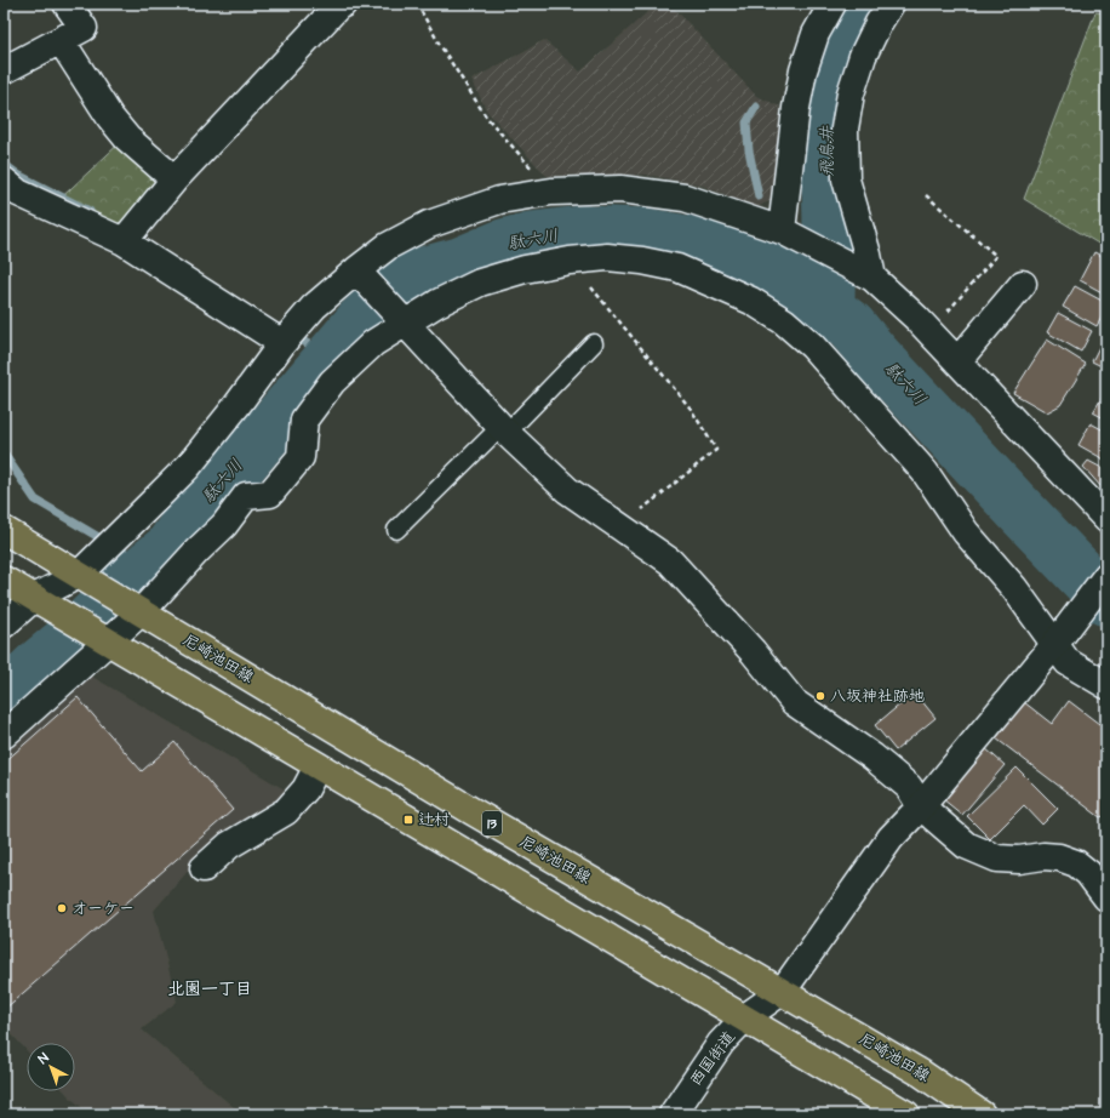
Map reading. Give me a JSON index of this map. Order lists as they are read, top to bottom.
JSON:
{
  "streets": {
    "main road": ["尼崎池田線", "13"],
    "street": ["西国街道"]
  },
  "crossings": [
    ["尼崎池田線", "西国街道"]
  ],
  "districts": ["北園一丁目"],
  "water": ["飛鳥井", "駄六川"],
  "places": {
    "other": ["八坂神社跡地", "オーケー"],
    "transit": ["辻村"]
  },
  "north": "top left"
}
